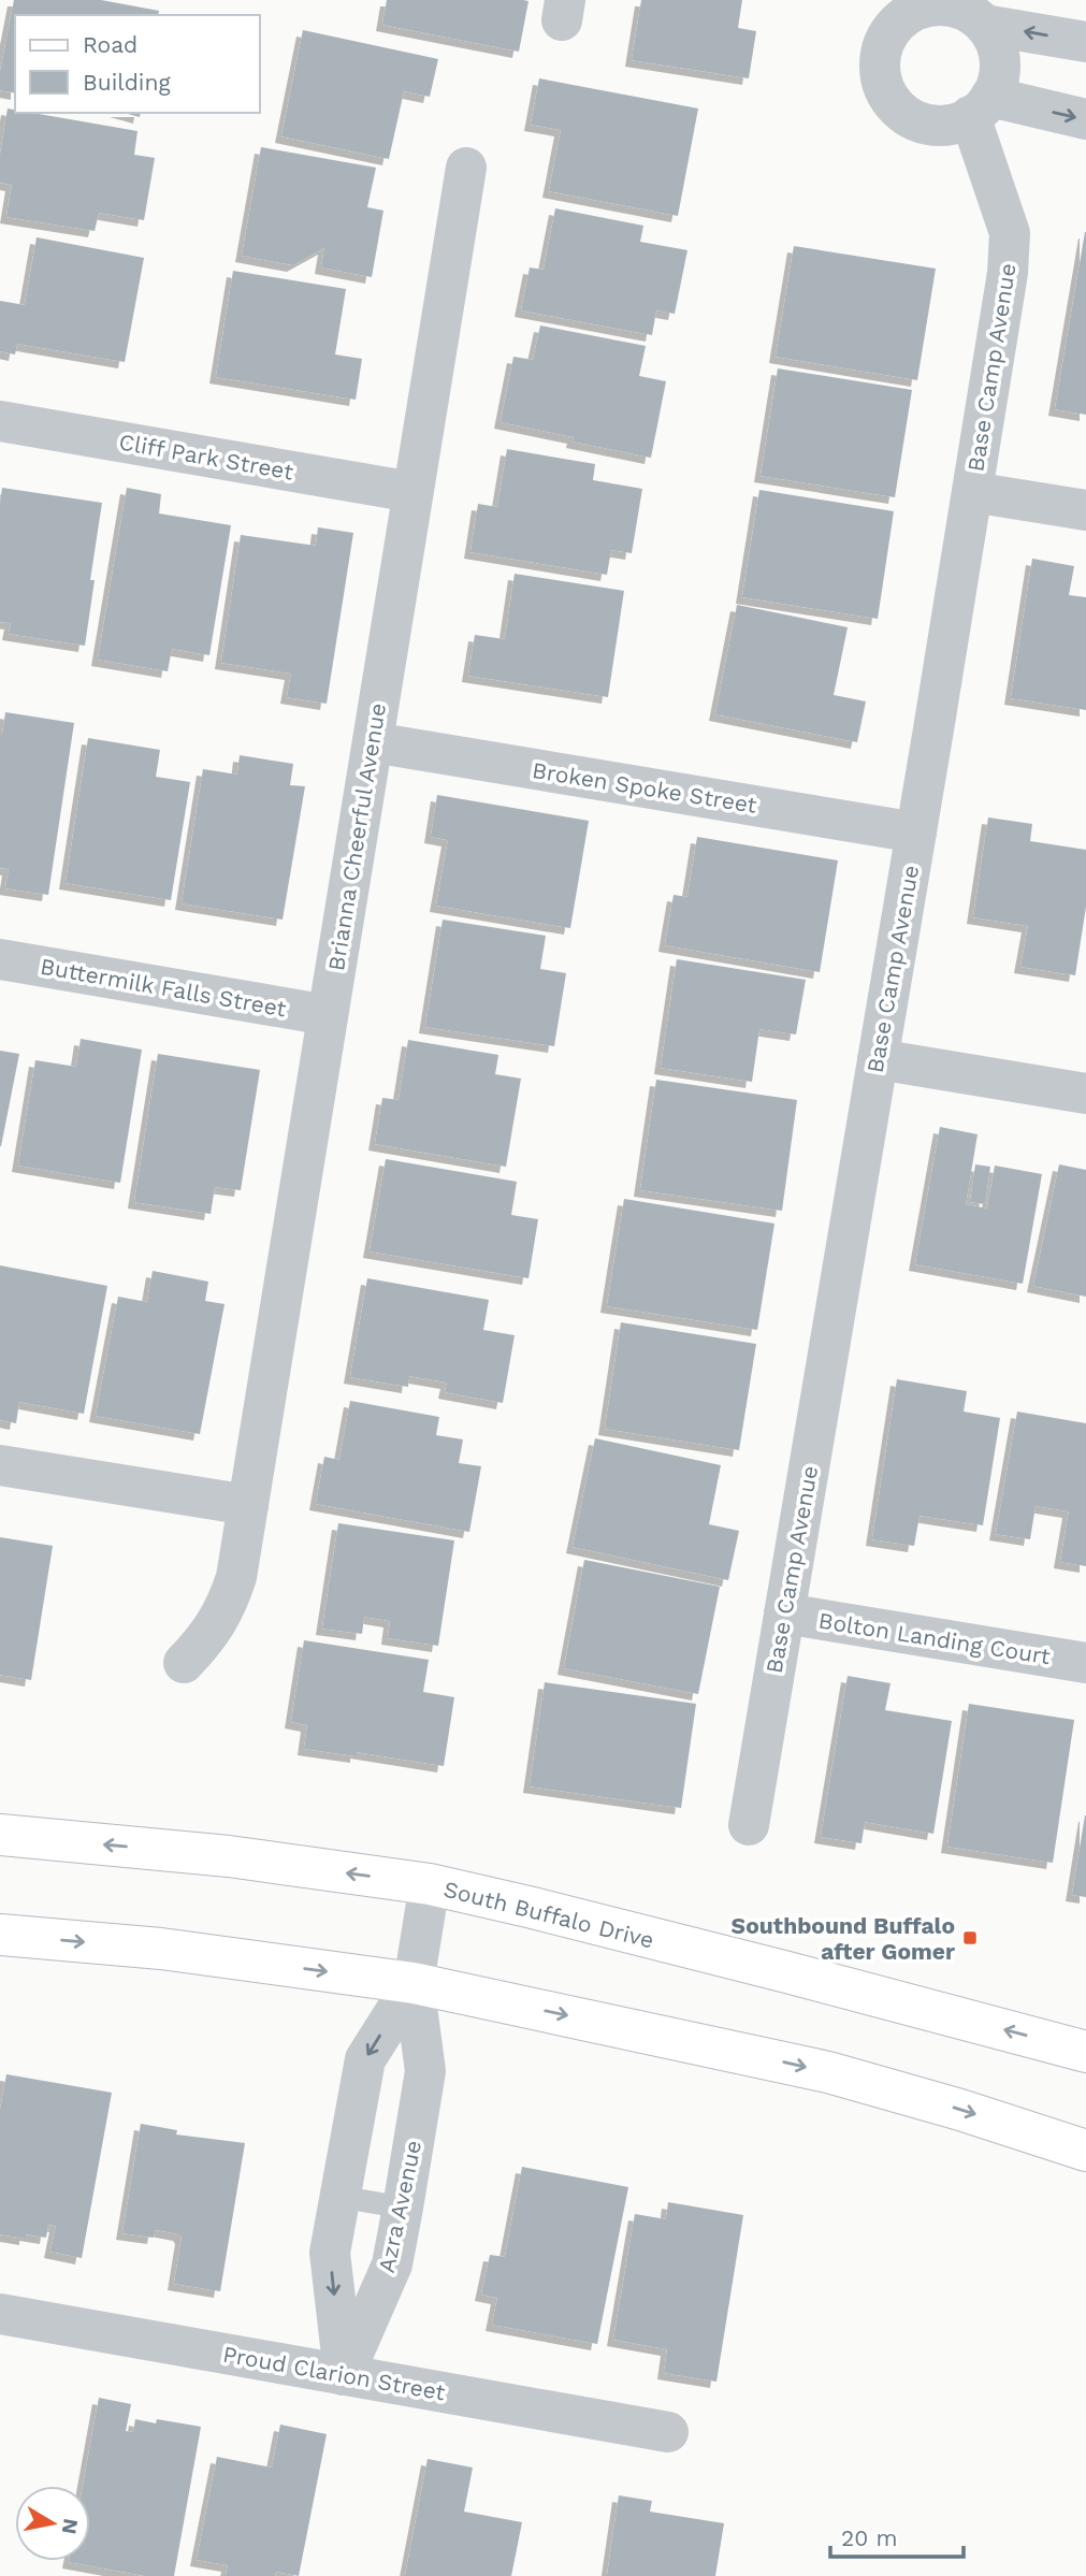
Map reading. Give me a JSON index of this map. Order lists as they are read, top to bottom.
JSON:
{
  "streets": {
    "main road": ["South Buffalo Drive"],
    "street": [
      "Base Camp Avenue",
      "Cliff Park Street",
      "Broken Spoke Street",
      "Brianna Cheerful Avenue",
      "Buttermilk Falls Street",
      "Bolton Landing Court",
      "Azra Avenue",
      "Proud Clarion Street"
    ]
  },
  "crossings": [
    ["Base Camp Avenue", "Broken Spoke Street"],
    ["Base Camp Avenue", "Bolton Landing Court"],
    ["Cliff Park Street", "Brianna Cheerful Avenue"],
    ["Broken Spoke Street", "Brianna Cheerful Avenue"],
    ["Brianna Cheerful Avenue", "Buttermilk Falls Street"],
    ["South Buffalo Drive", "Azra Avenue"],
    ["Azra Avenue", "Proud Clarion Street"]
  ],
  "places": {
    "transit": ["Southbound Buffalo after Gomer"]
  },
  "legend": ["Road", "Building"],
  "scale_bar": "20 m",
  "north": "right"
}
